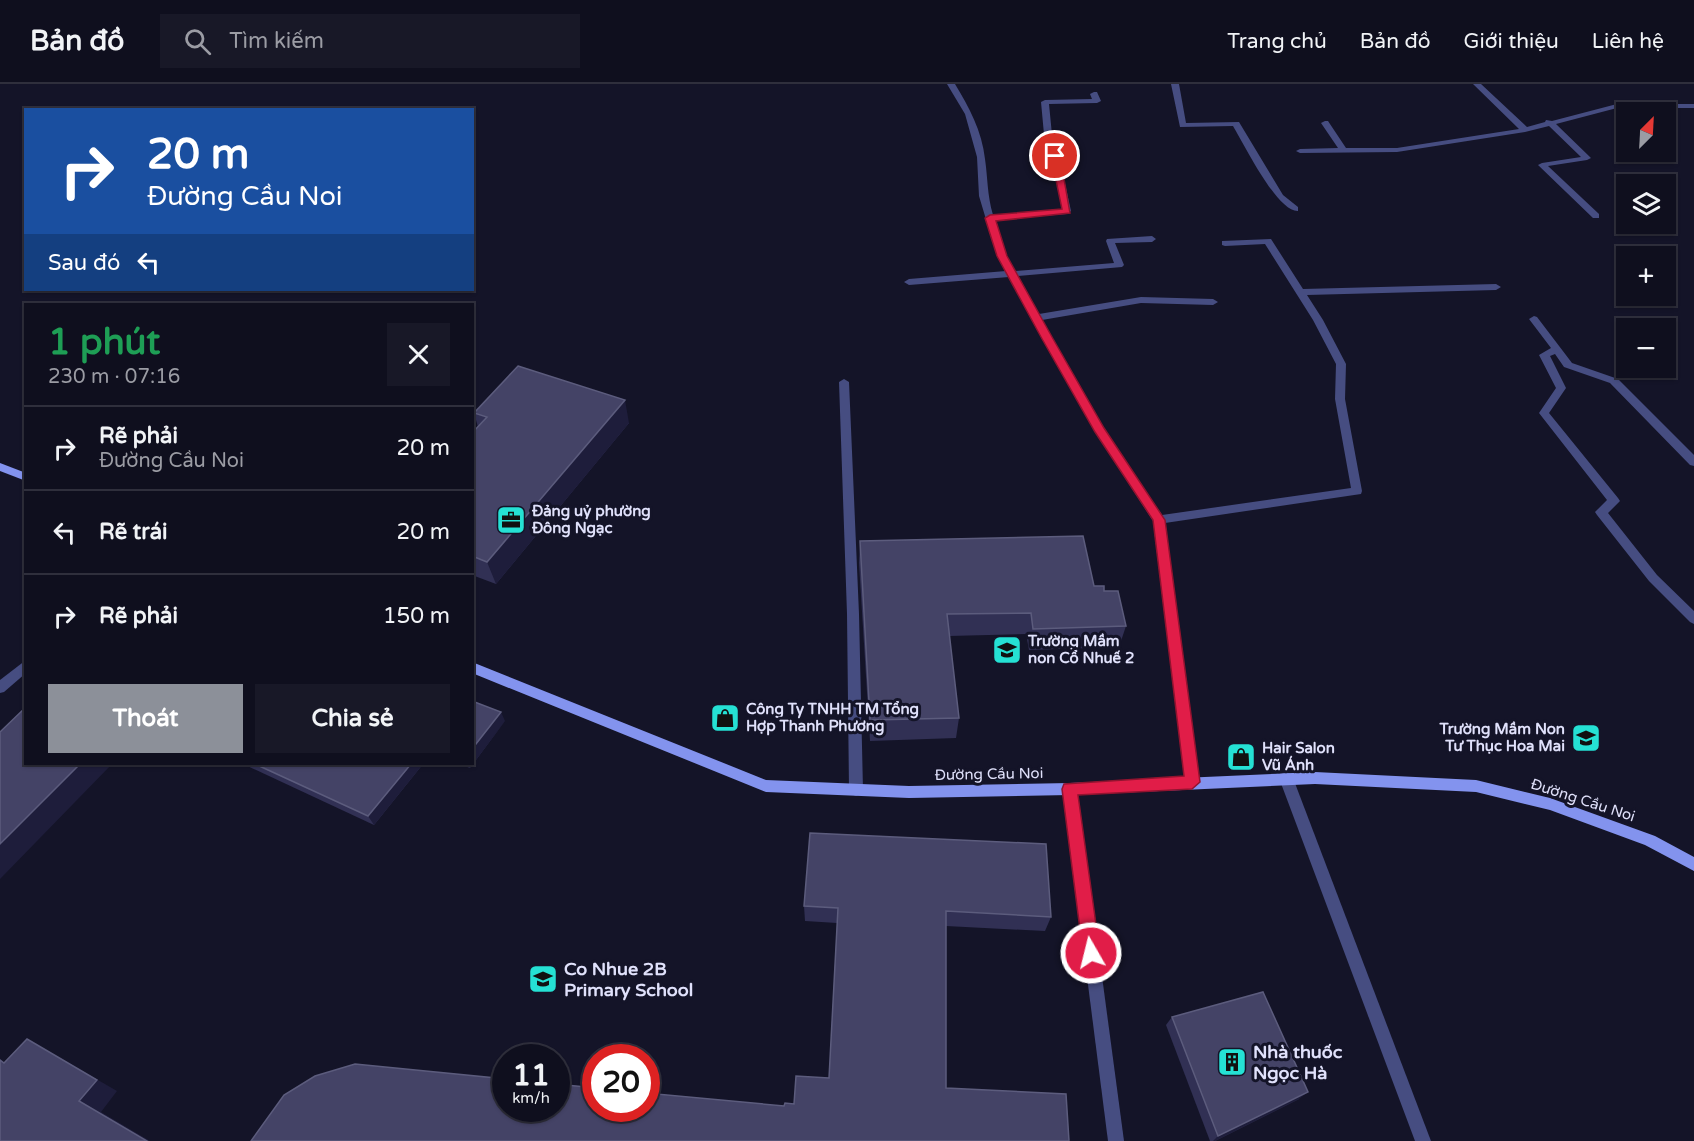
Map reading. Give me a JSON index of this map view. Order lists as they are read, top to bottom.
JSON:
{
  "streets": {
    "street": ["Đường Cầu Noi"]
  },
  "places": {
    "office": ["Đảng uỷ phường Đông Ngạc"],
    "school or university": ["Trường Mầm non Cổ Nhuế 2", "Trường Mầm Non Tư Thục Hoa Mai", "Co Nhue 2B Primary School"],
    "shop": ["Công Ty TNHH TM Tổng Hợp Thanh Phương", "Hair Salon Vũ Ánh"],
    "building": ["Nhà thuốc Ngọc Hà"]
  },
  "north": "top right",
  "page": {
    "header": "Bản đồ",
    "search": "Tìm kiếm",
    "nav": [
      "Trang chủ",
      "Bản đồ",
      "Giới thiệu",
      "Liên hệ"
    ],
    "map_buttons": ["+", "−"],
    "turn": ["20 m", "Đường Cầu Noi"],
    "then": "Sau đó",
    "heading": ["1 phút", "230 m · 07:16"],
    "list": [
      {
        "name": "Rẽ phải",
        "note": "Đường Cầu Noi",
        "value": "20 m"
      },
      {
        "name": "Rẽ trái",
        "value": "20 m"
      },
      {
        "name": "Rẽ phải",
        "value": "150 m"
      }
    ],
    "buttons": ["Thoát", "Chia sẻ"],
    "speed": "11 km/h",
    "limit": "20"
  }
}
